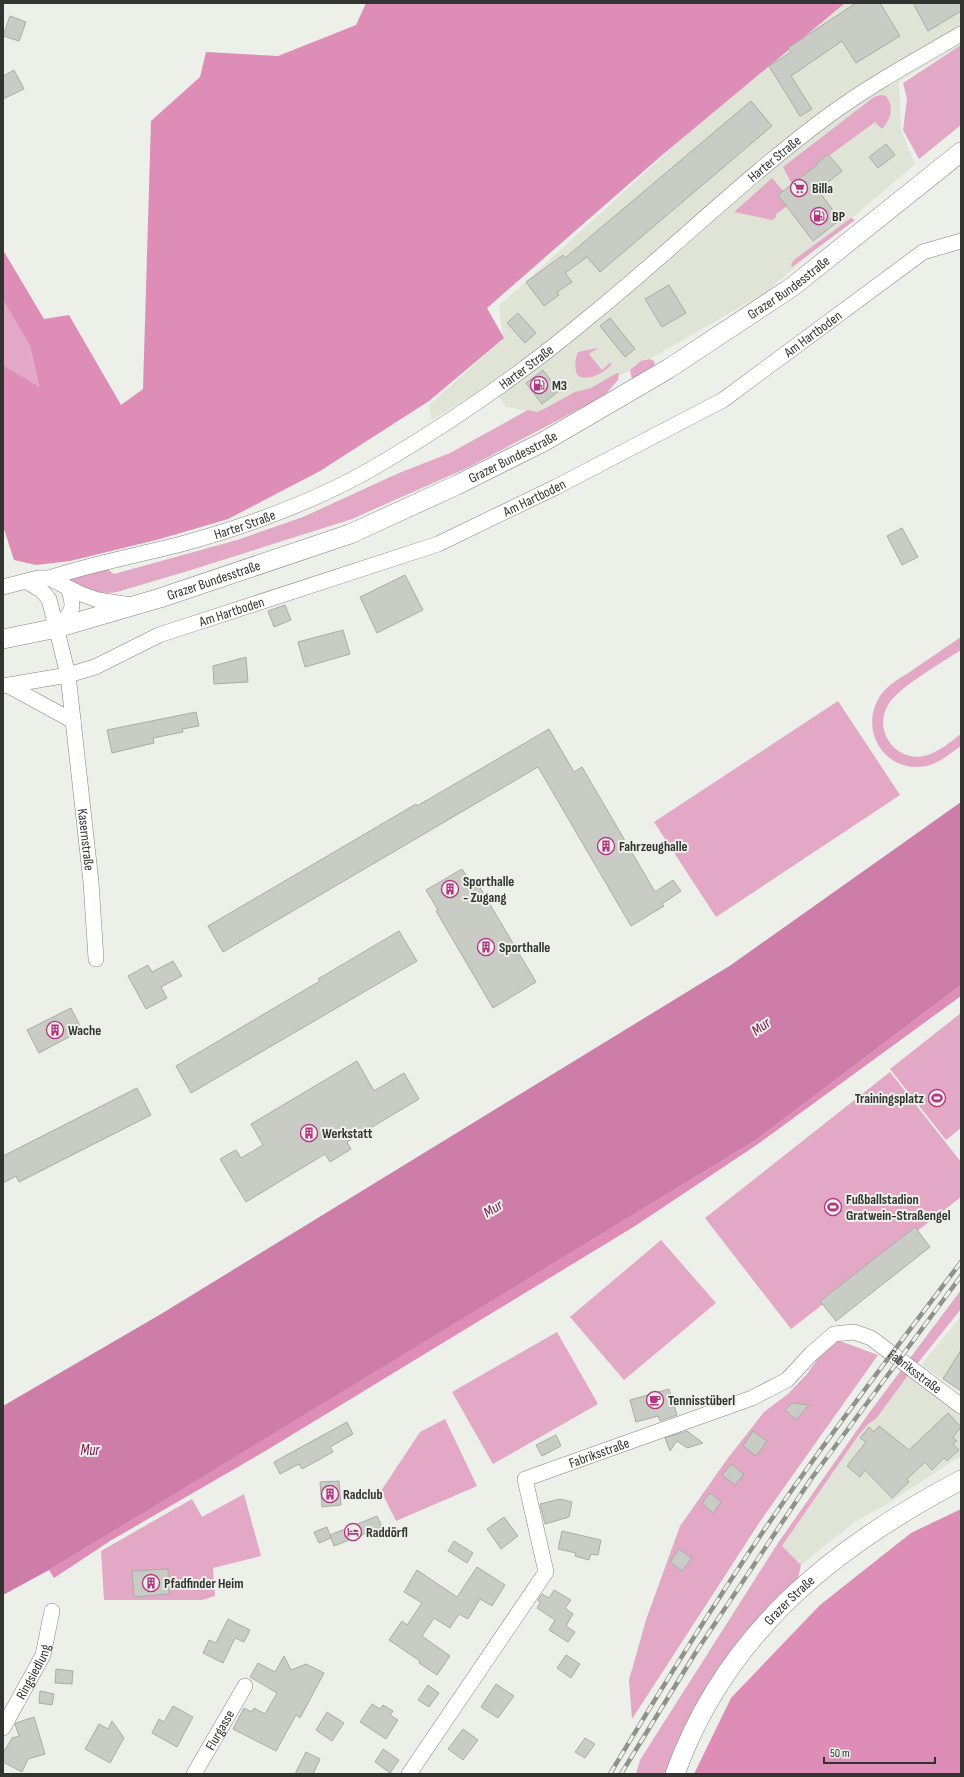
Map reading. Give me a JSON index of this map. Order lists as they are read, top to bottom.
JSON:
{
  "streets": {
    "main road": ["Grazer Bundesstraße", "Grazer Straße"],
    "street": [
      "Harter Straße",
      "Am Hartboden",
      "Kasernstraße",
      "Fabriksstraße",
      "Ringsiedlung",
      "Flurgasse"
    ]
  },
  "crossings": [
    ["Grazer Bundesstraße", "Kasernstraße"],
    ["Am Hartboden", "Kasernstraße"]
  ],
  "water": ["Mur"],
  "places": {
    "supermarket": ["Billa"],
    "fuel station": ["BP", "M3"],
    "building": [
      "Fahrzeughalle",
      "Sporthalle - Zugang",
      "Sporthalle",
      "Wache",
      "Werkstatt",
      "Radclub",
      "Pfadfinder Heim"
    ],
    "sports": ["Trainingsplatz", "Fußballstadion Gratwein-Straßengel"],
    "cafe": ["Tennisstüberl"],
    "hotel": ["Raddörfl"]
  },
  "scale_bar": "50 m"
}
